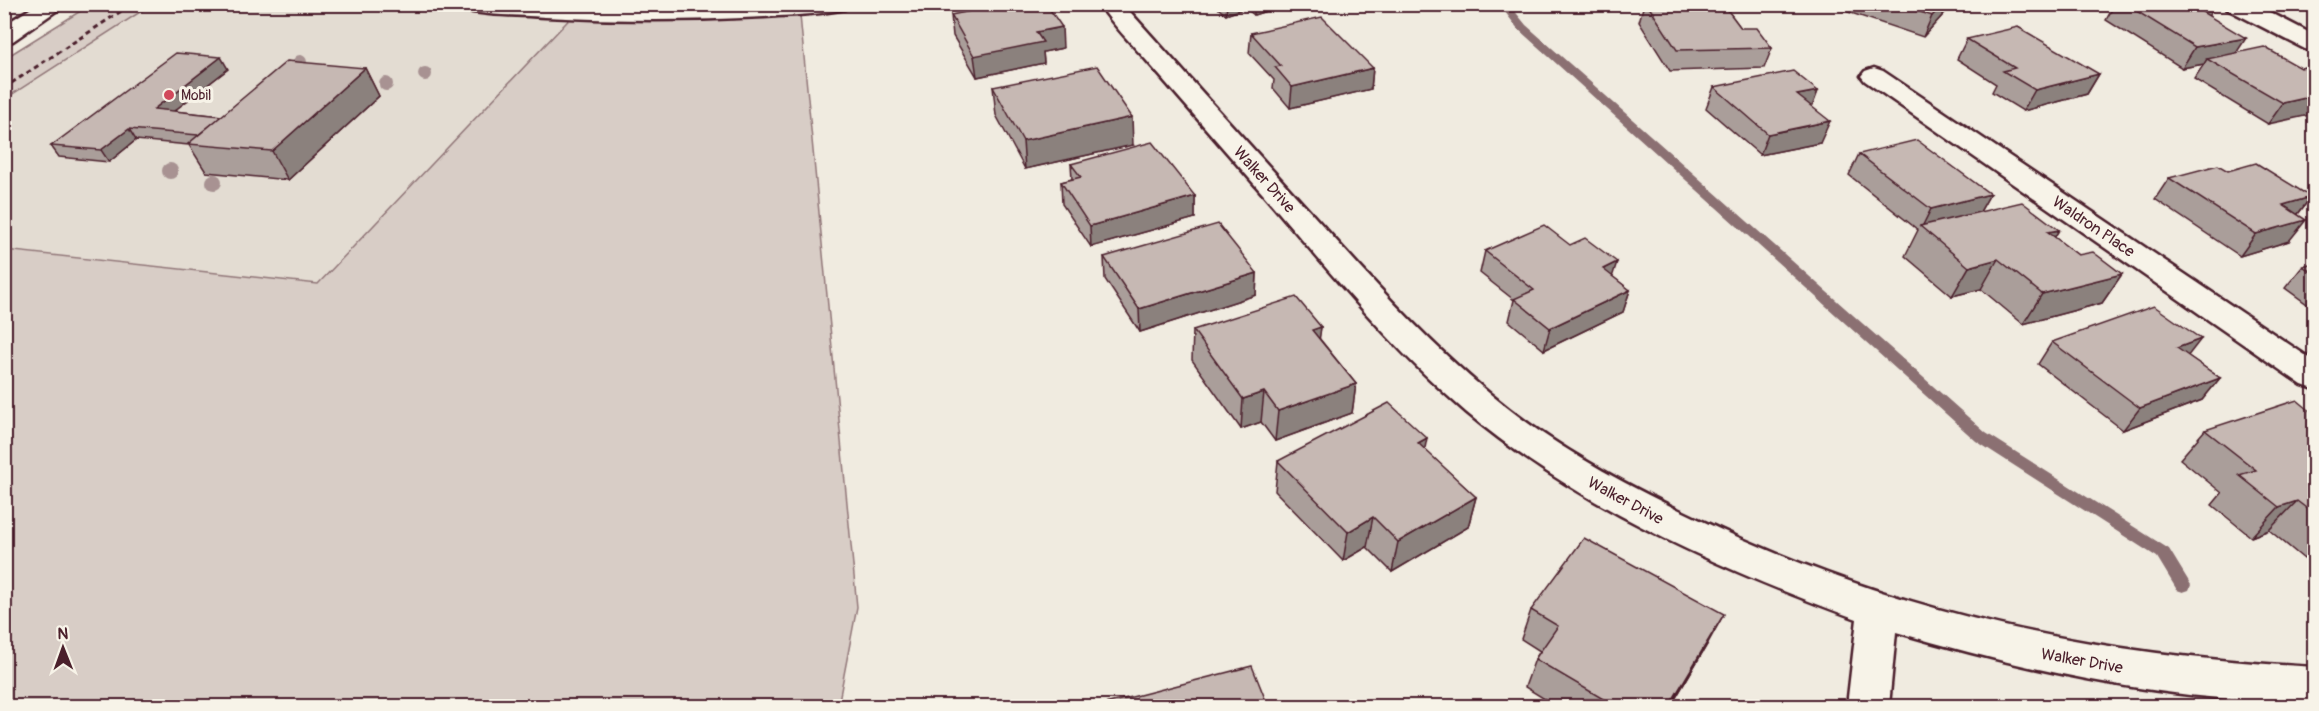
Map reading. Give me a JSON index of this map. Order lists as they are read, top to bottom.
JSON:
{
  "streets": {
    "street": ["Walker Drive", "Waldron Place"]
  },
  "places": ["Mobil"],
  "north": "top"
}
